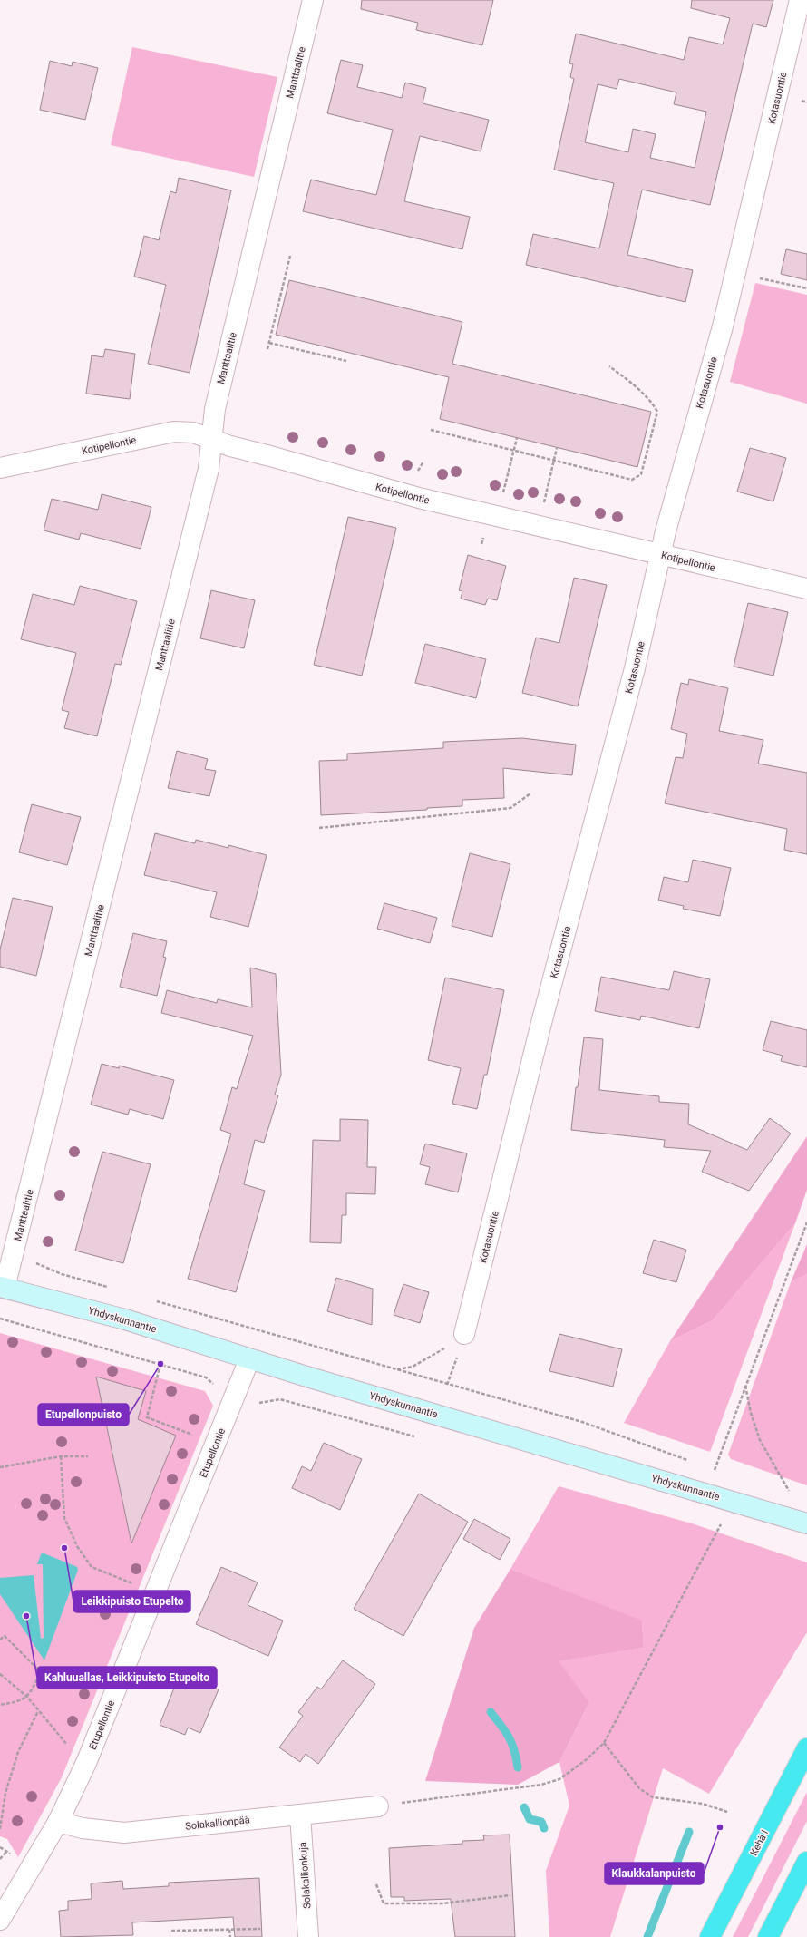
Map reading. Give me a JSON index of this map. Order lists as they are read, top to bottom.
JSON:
{
  "streets": {
    "highway": ["Kehä I"],
    "main road": ["Yhdyskunnantie"],
    "street": [
      "Manttaalitie",
      "Kotasuontie",
      "Kotipellontie",
      "Etupellontie",
      "Solakallionpää",
      "Solakallionkuja"
    ]
  },
  "crossings": [
    ["Manttaalitie", "Kotipellontie"],
    ["Manttaalitie", "Yhdyskunnantie"],
    ["Kotasuontie", "Kotipellontie"],
    ["Yhdyskunnantie", "Etupellontie"],
    ["Etupellontie", "Solakallionpää"],
    ["Solakallionpää", "Solakallionkuja"]
  ],
  "places": [
    "Etupellonpuisto",
    "Leikkipuisto Etupelto",
    "Kahluuallas, Leikkipuisto Etupelto",
    "Klaukkalanpuisto"
  ]
}
